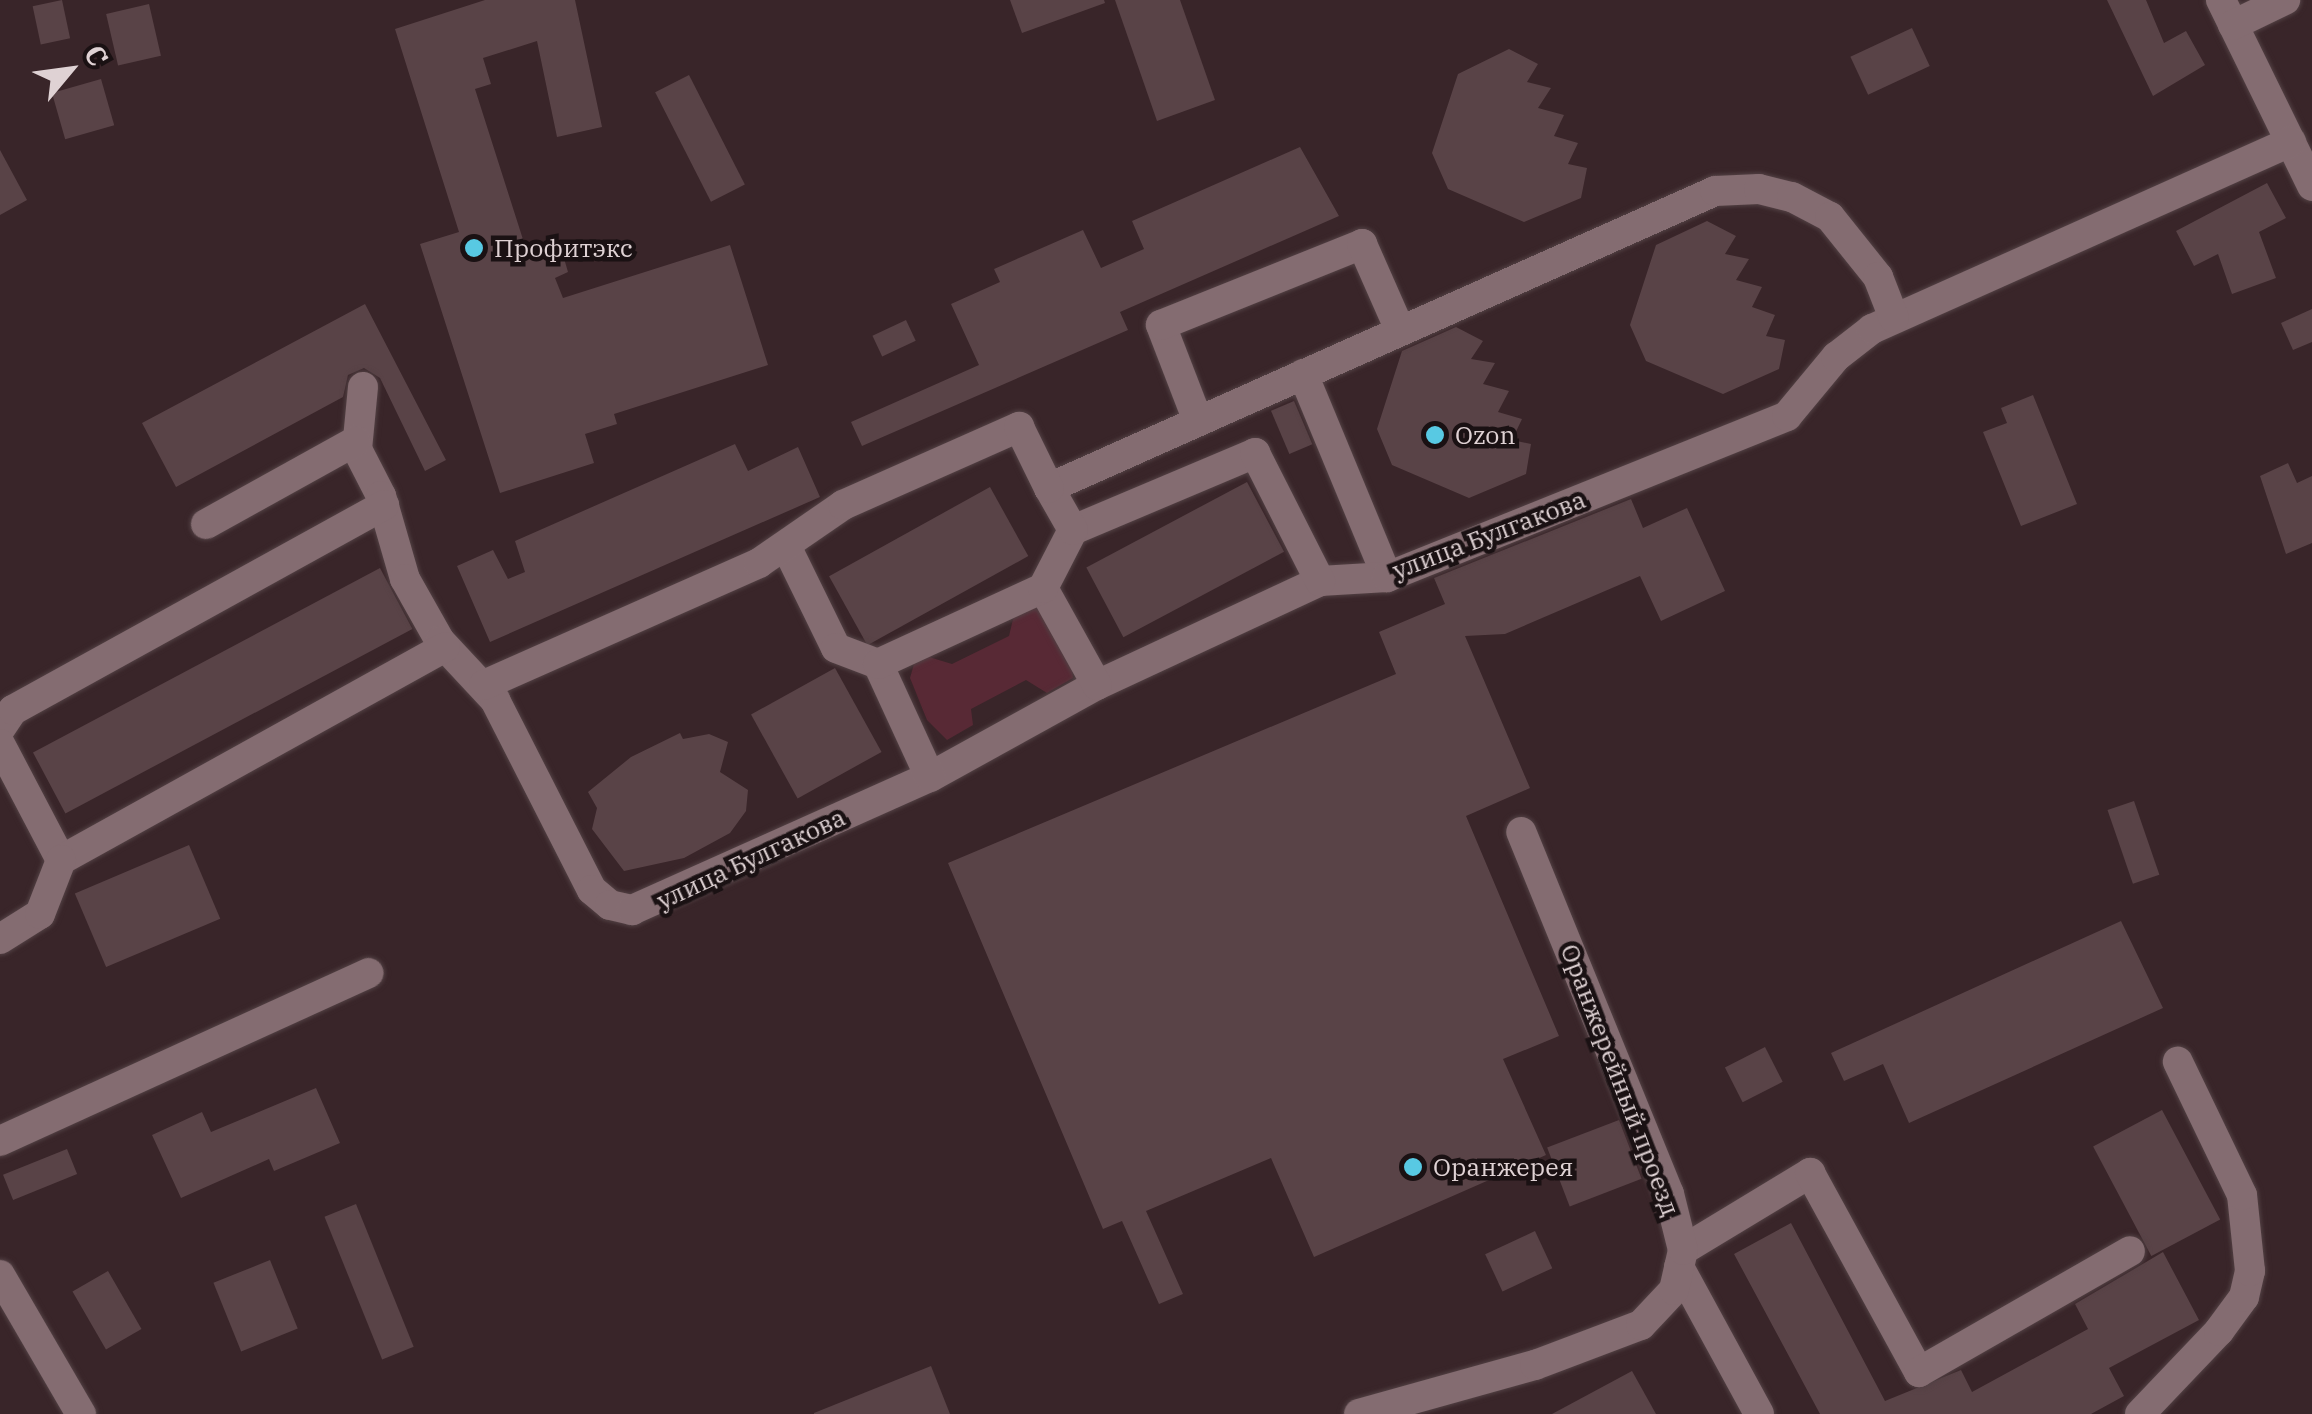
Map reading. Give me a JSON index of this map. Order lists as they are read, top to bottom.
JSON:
{
  "streets": {
    "street": ["улица Булгакова", "Оранжерейный проезд"]
  },
  "places": ["Профитэкс", "Ozon", "Оранжерея"],
  "north": "top right"
}
